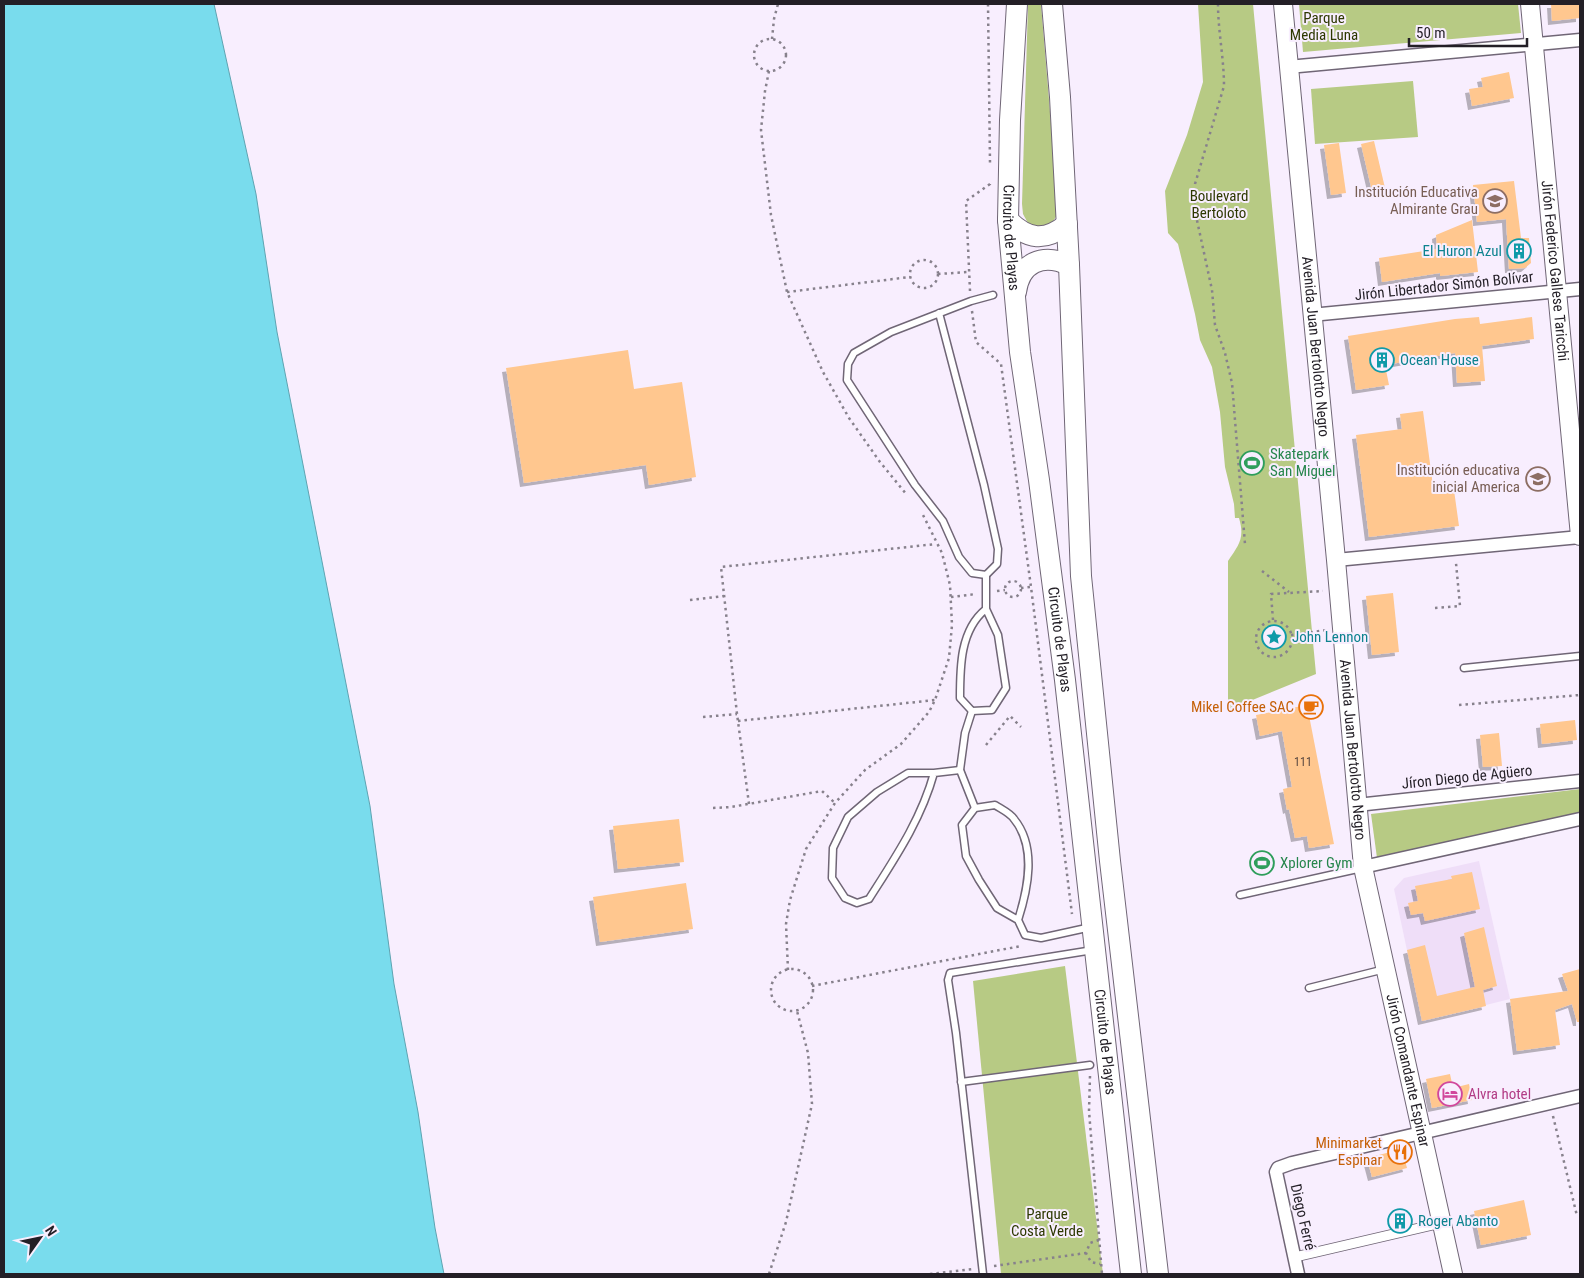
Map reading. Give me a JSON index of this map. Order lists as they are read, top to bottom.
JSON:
{
  "streets": {
    "highway": ["Circuito de Playas"],
    "main road": ["Jirón Federico Gallese Taricchi", "Avenida Juan Bertolotto Negro", "Jirón Comandante Espinar"],
    "street": ["Jirón Libertador Simón Bolívar", "Jíron Diego de Agüero", "Diego Ferré"]
  },
  "crossings": [
    ["Jirón Federico Gallese Taricchi", "Jirón Libertador Simón Bolívar"],
    ["Jirón Libertador Simón Bolívar", "Avenida Juan Bertolotto Negro"],
    ["Avenida Juan Bertolotto Negro", "Jíron Diego de Agüero"],
    ["Avenida Juan Bertolotto Negro", "Jirón Comandante Espinar"],
    ["Jirón Comandante Espinar", "Diego Ferré"]
  ],
  "parks": ["Parque Media Luna", "Boulevard Bertoloto", "Parque Costa Verde"],
  "places": {
    "school or university": ["Institución Educativa Almirante Grau", "Institución educativa inicial America"],
    "building": ["El Huron Azul", "Ocean House", "Roger Abanto"],
    "sports": ["Skatepark San Miguel", "Xplorer Gym"],
    "place": ["John Lennon"],
    "cafe": ["Mikel Coffee SAC"],
    "hotel": ["Alvra hotel"],
    "restaurant": ["Minimarket Espinar"]
  },
  "house_numbers": ["111"],
  "scale_bar": "50 m",
  "north": "top right"
}
